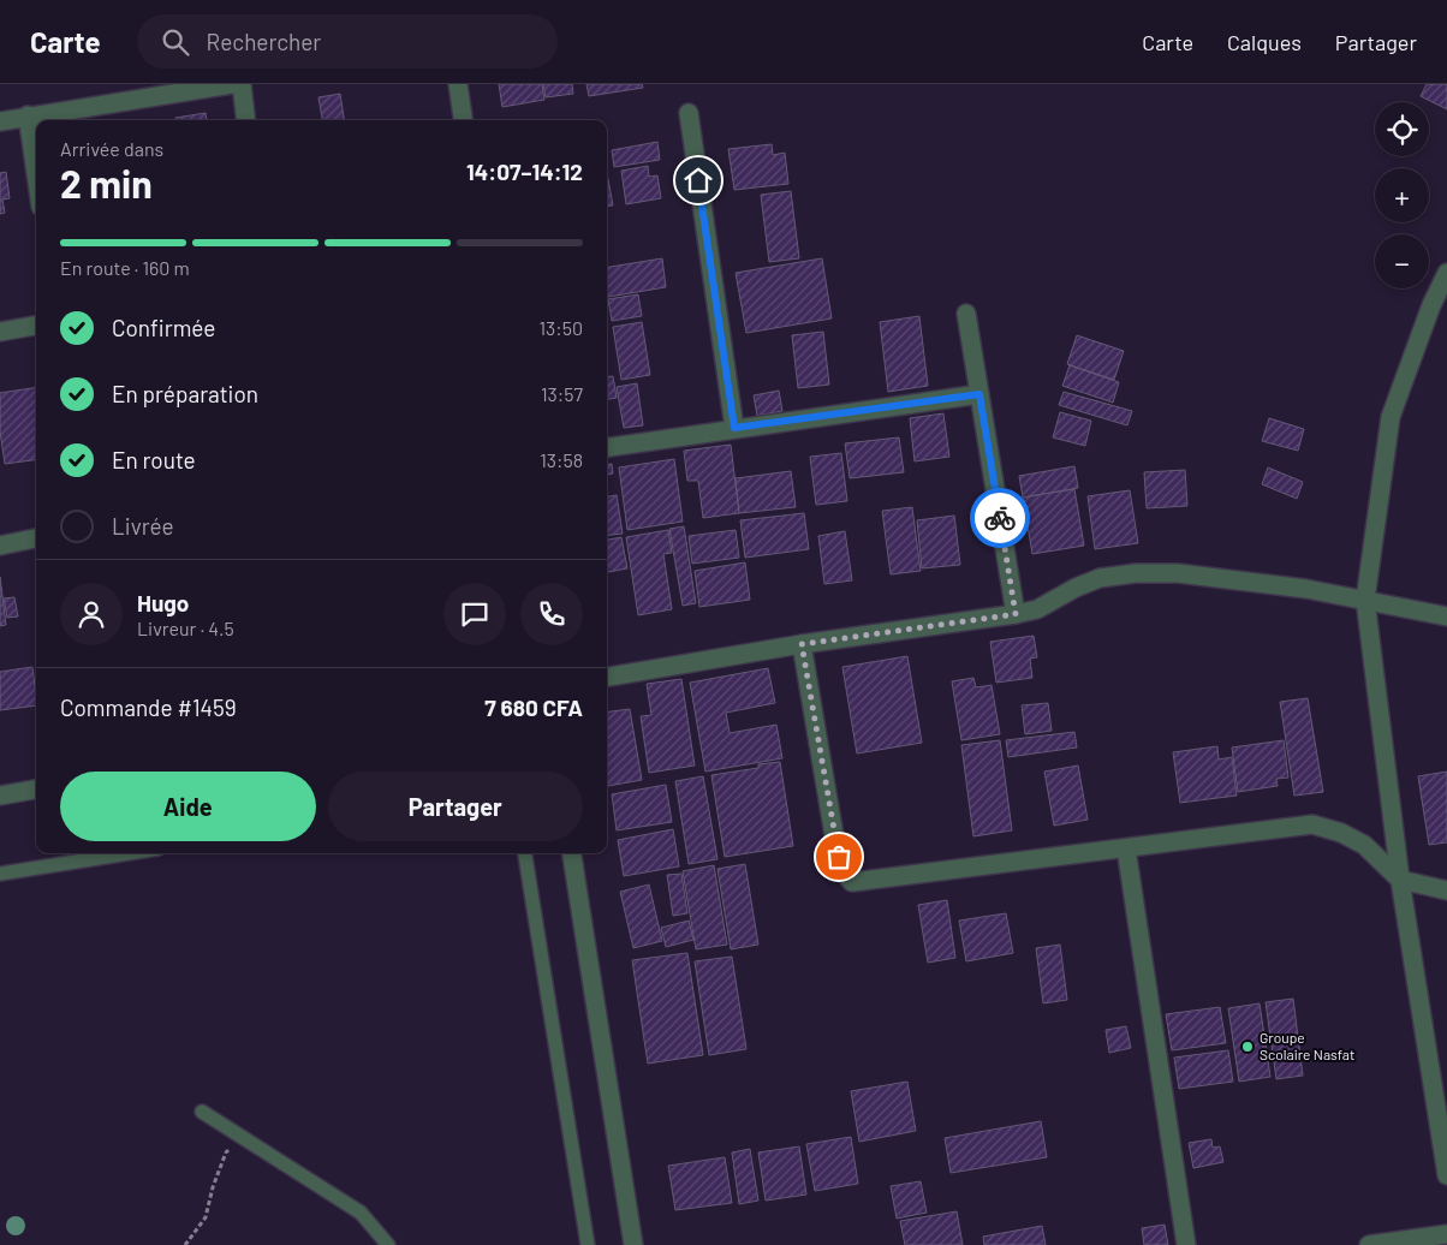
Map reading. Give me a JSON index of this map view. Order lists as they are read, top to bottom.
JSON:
{
  "places": ["Groupe Scolaire Nasfat"],
  "page": {
    "header": "Carte",
    "search": "Rechercher",
    "nav": ["Carte", "Calques", "Partager"],
    "map_buttons": ["+", "−"],
    "heading": ["2 min", "Arrivée dans", "14:07–14:12"],
    "panel": [
      "Hugo",
      "Livreur · 4.5",
      "Commande #1459",
      "7 680 CFA"
    ],
    "bar": "En route · 160 m",
    "list": [
      ["Confirmée", "13:50"],
      ["En préparation", "13:57"],
      ["En route", "13:58"],
      "Livrée"
    ],
    "buttons": ["Aide", "Partager"]
  }
}
